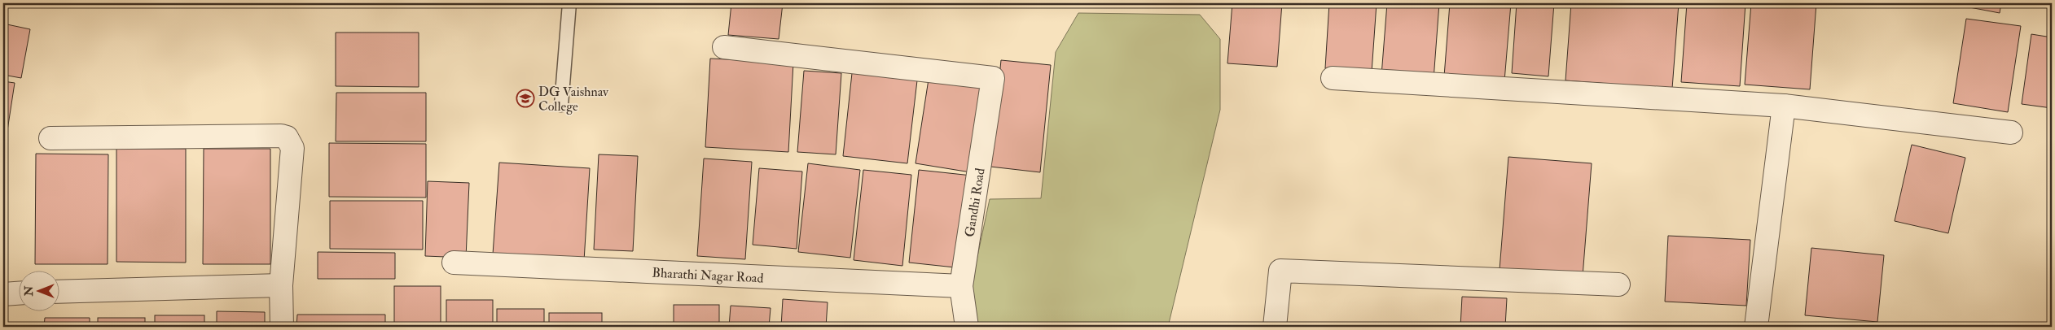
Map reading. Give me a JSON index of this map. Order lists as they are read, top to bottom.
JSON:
{
  "streets": {
    "street": ["Gandhi Road", "Bharathi Nagar Road"]
  },
  "crossings": [
    ["Gandhi Road", "Bharathi Nagar Road"]
  ],
  "places": {
    "school or university": ["DG Vaishnav College"]
  },
  "north": "left"
}
